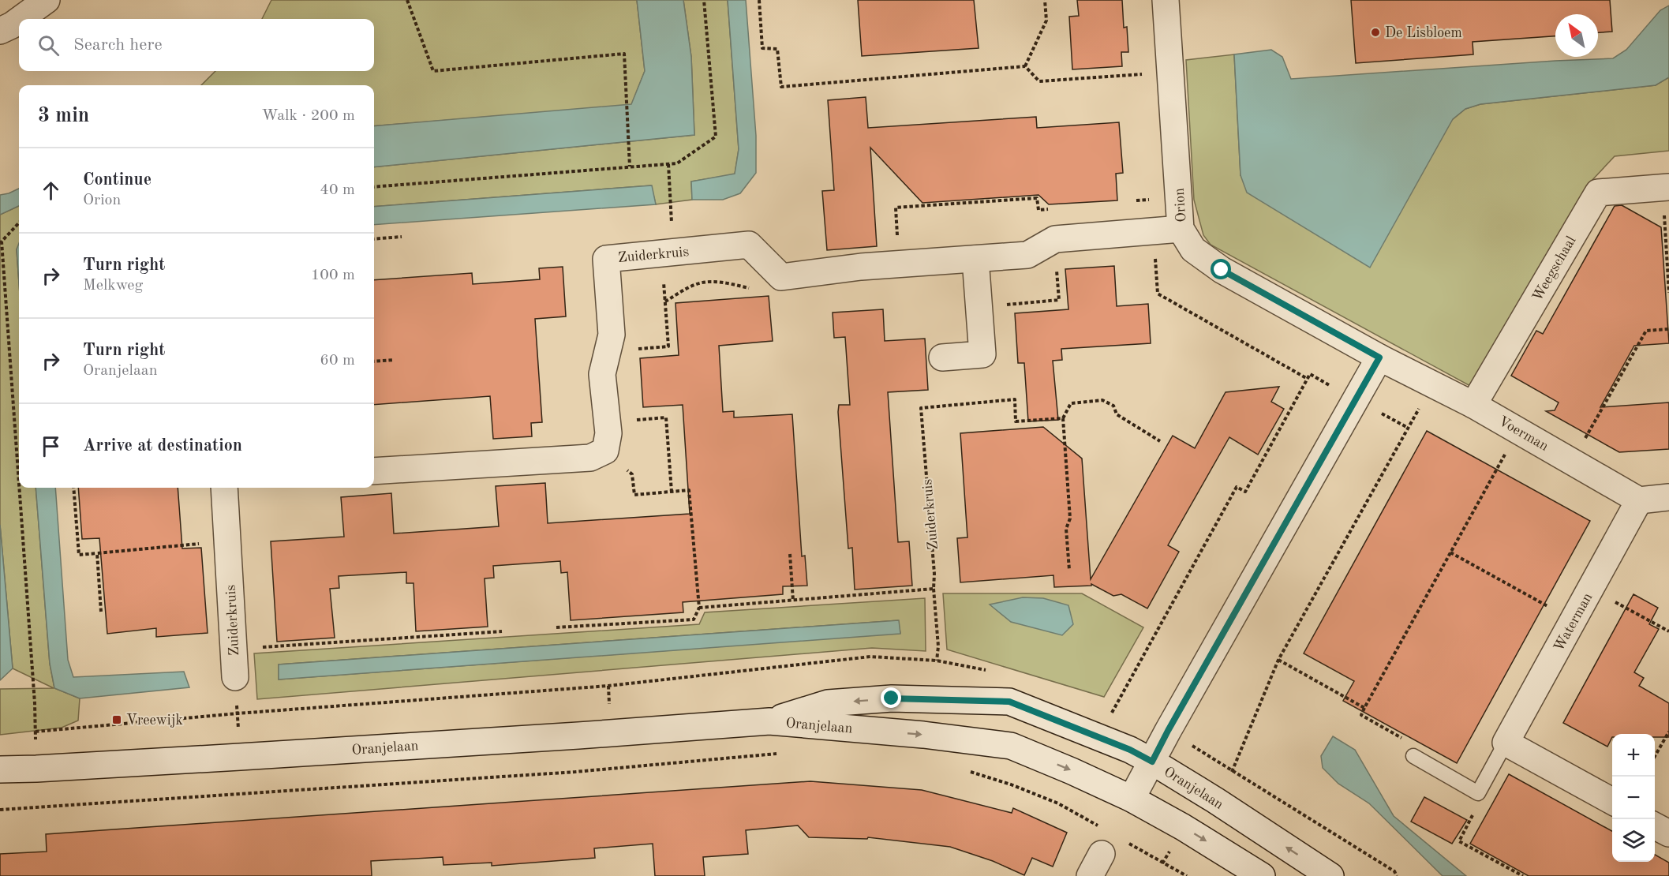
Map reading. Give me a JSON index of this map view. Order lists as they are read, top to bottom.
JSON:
{
  "streets": {
    "street": [
      "Orion",
      "Zuiderkruis",
      "Weegschaal",
      "Voerman",
      "Waterman",
      "Oranjelaan"
    ]
  },
  "crossings": [
    ["Orion", "Voerman"],
    ["Zuiderkruis", "Oranjelaan"],
    ["Weegschaal", "Voerman"],
    ["Voerman", "Waterman"]
  ],
  "places": {
    "other": ["De Lisbloem"],
    "transit": ["Vreewijk"]
  },
  "north": "top left",
  "page": {
    "search": "Search here",
    "heading": ["3 min", "Walk · 200 m"],
    "list": [
      ["Continue", "Orion", "40 m"],
      ["Turn right", "Melkweg", "100 m"],
      ["Turn right", "Oranjelaan", "60 m"],
      "Arrive at destination"
    ],
    "map_buttons": ["+", "−"]
  }
}
